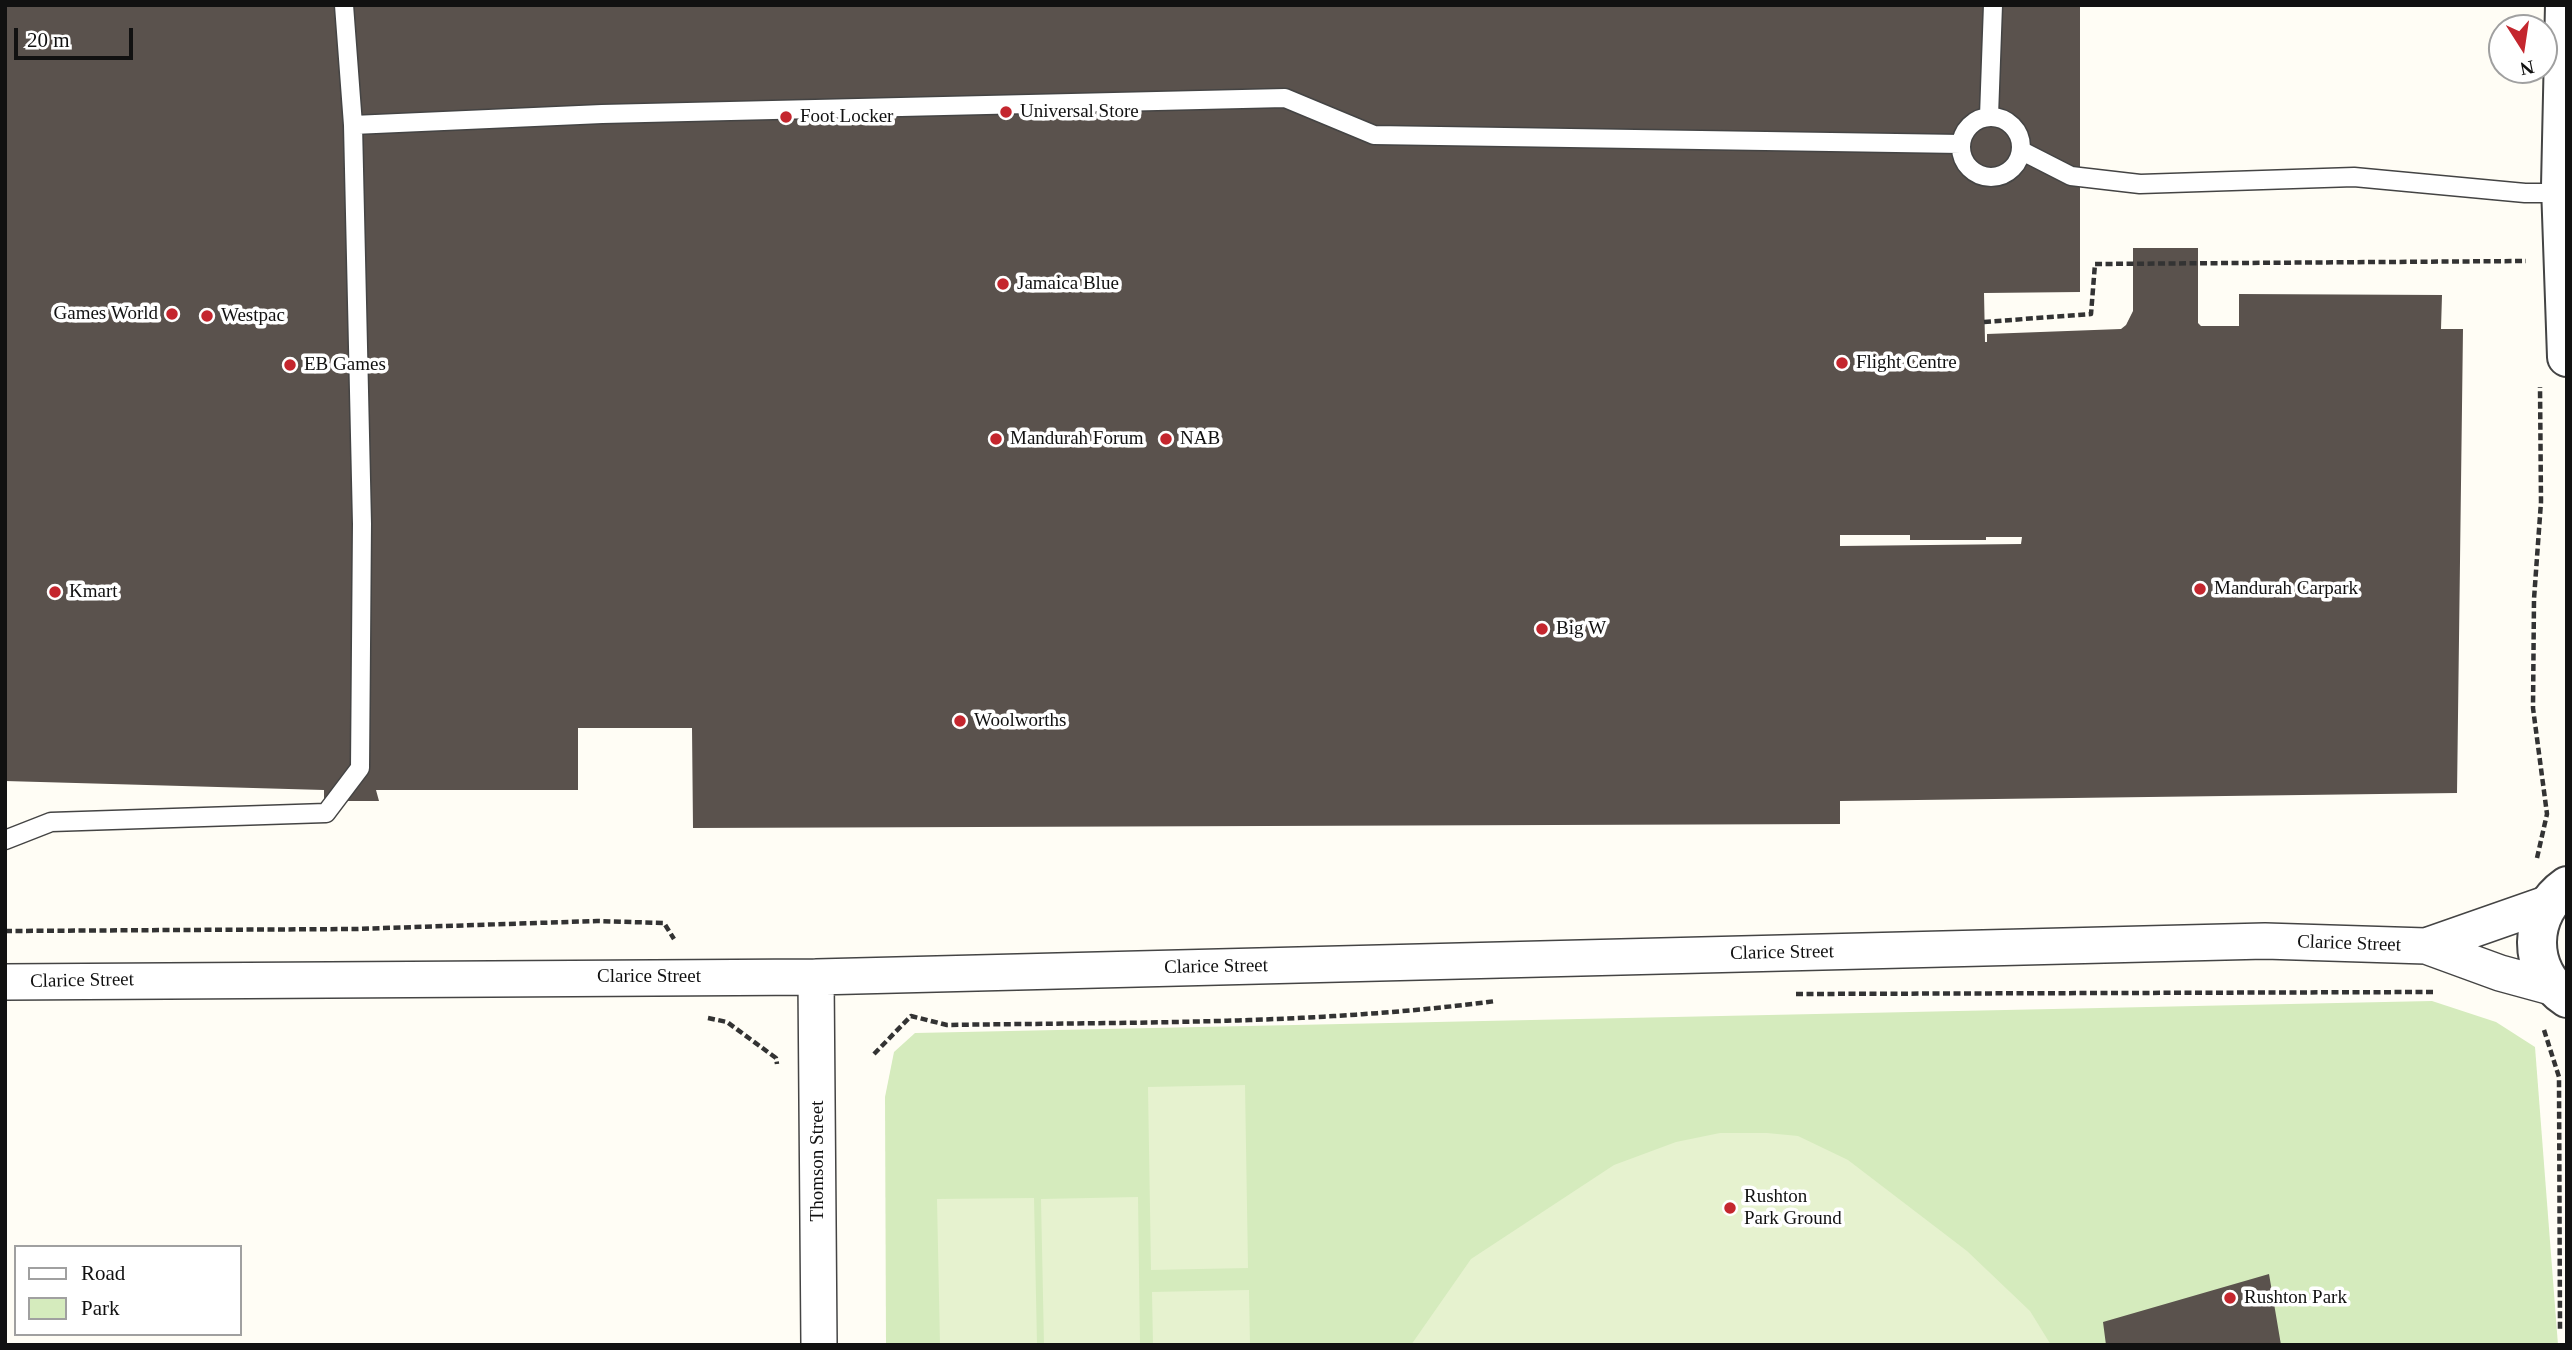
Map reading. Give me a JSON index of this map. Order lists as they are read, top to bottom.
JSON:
{
  "streets": {
    "street": ["Clarice Street", "Thomson Street"]
  },
  "crossings": [
    ["Clarice Street", "Thomson Street"]
  ],
  "places": [
    "Universal Store",
    "Foot Locker",
    "Jamaica Blue",
    "Games World",
    "Westpac",
    "Flight Centre",
    "EB Games",
    "Mandurah Forum",
    "NAB",
    "Mandurah Carpark",
    "Kmart",
    "Big W",
    "Woolworths",
    "Rushton Park Ground",
    "Rushton Park"
  ],
  "legend": ["Road", "Park"],
  "scale_bar": "20 m",
  "north": "bottom"
}
